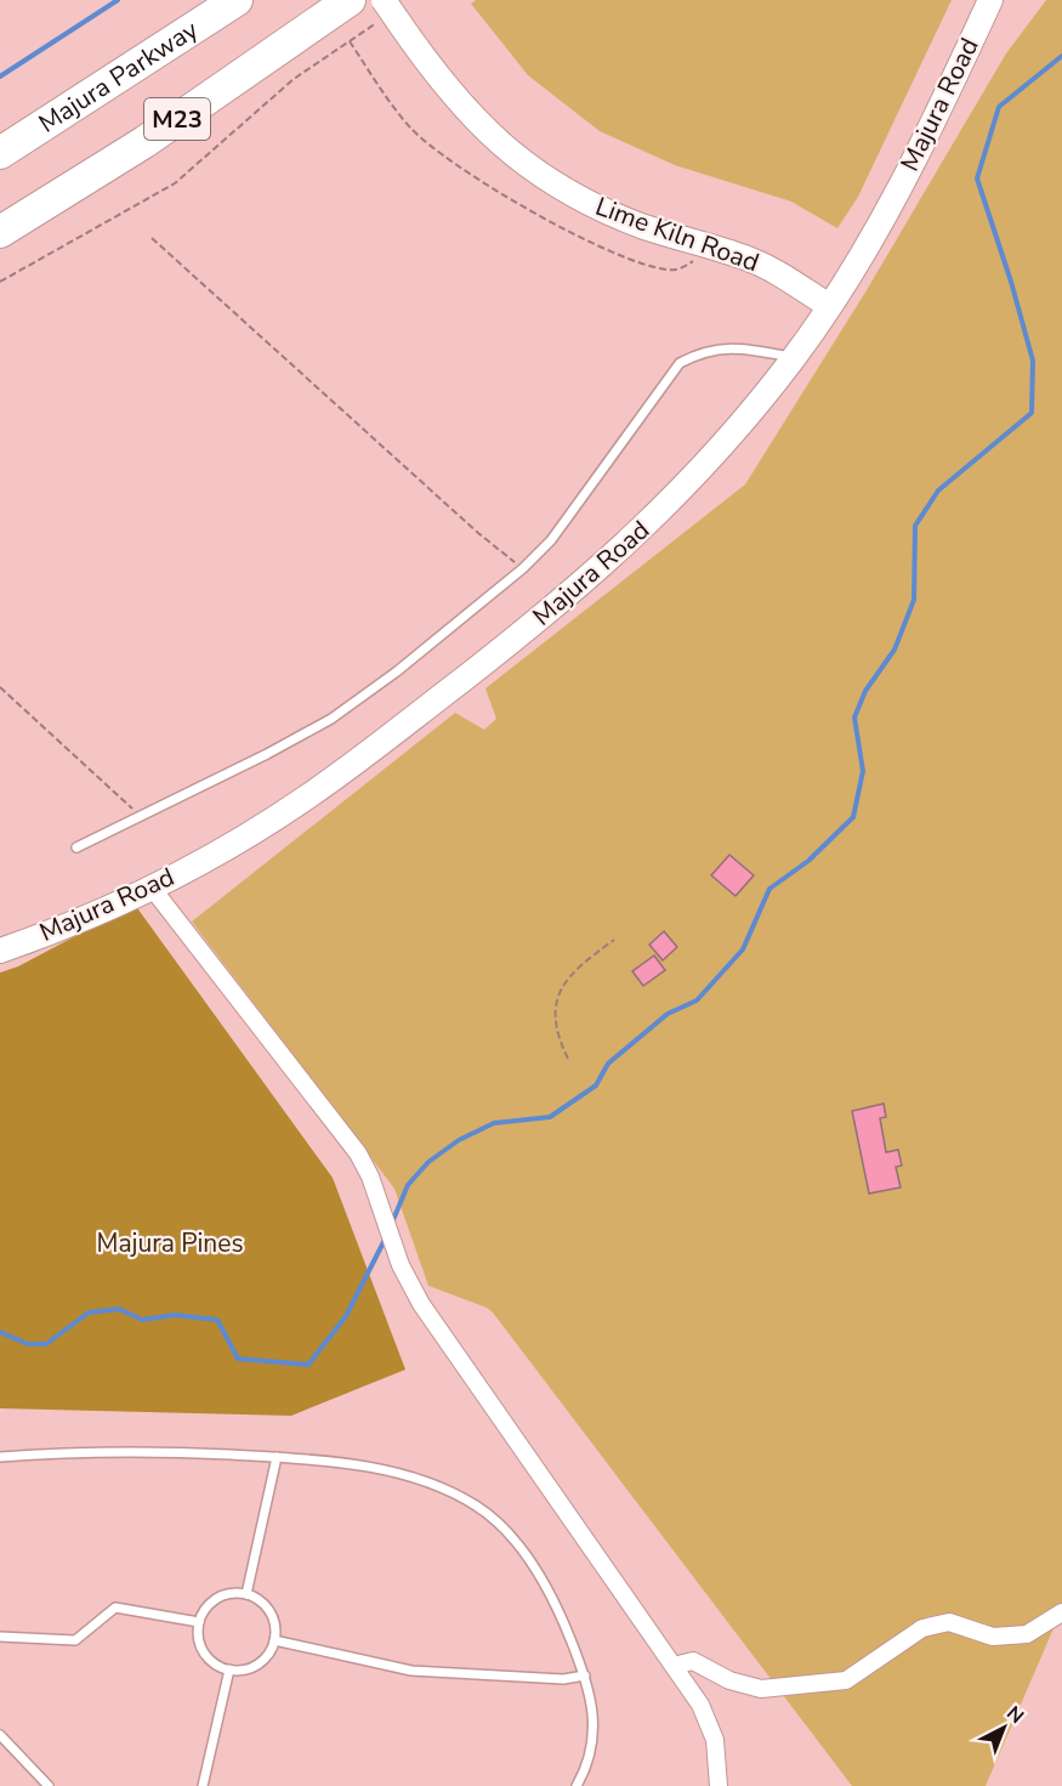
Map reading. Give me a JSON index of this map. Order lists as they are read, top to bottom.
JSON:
{
  "streets": {
    "highway": ["Majura Parkway", "M23"],
    "street": ["Majura Road", "Lime Kiln Road"]
  },
  "crossings": [
    ["Majura Road", "Lime Kiln Road"]
  ],
  "parks": ["Majura Pines"],
  "north": "top right"
}
